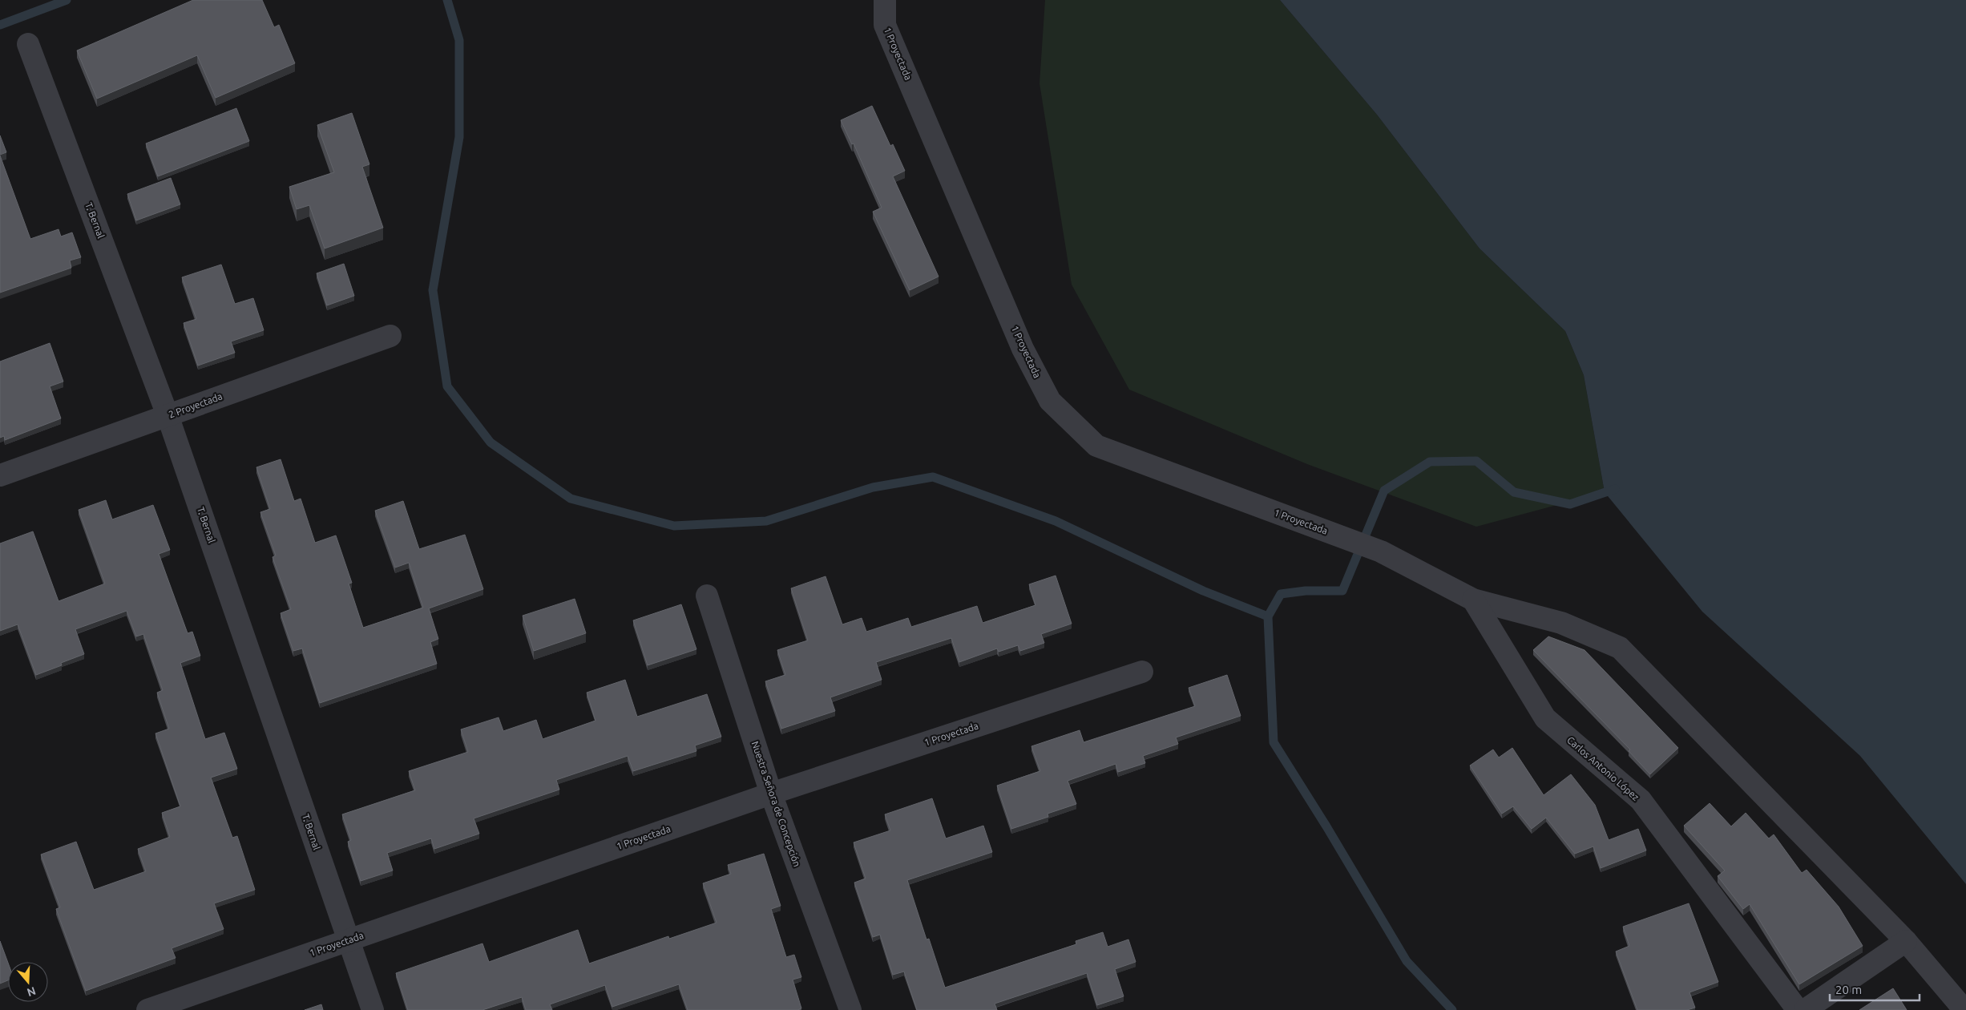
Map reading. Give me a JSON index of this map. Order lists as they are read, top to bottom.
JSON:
{
  "streets": {
    "street": [
      "1 Proyectada",
      "T. Bernal",
      "2 Proyectada",
      "Carlos Antonio López",
      "Nuestra Señora de Concepción"
    ]
  },
  "crossings": [
    ["1 Proyectada", "T. Bernal"],
    ["1 Proyectada", "Carlos Antonio López"],
    ["1 Proyectada", "Nuestra Señora de Concepción"],
    ["T. Bernal", "2 Proyectada"]
  ],
  "scale_bar": "20 m",
  "north": "bottom"
}
